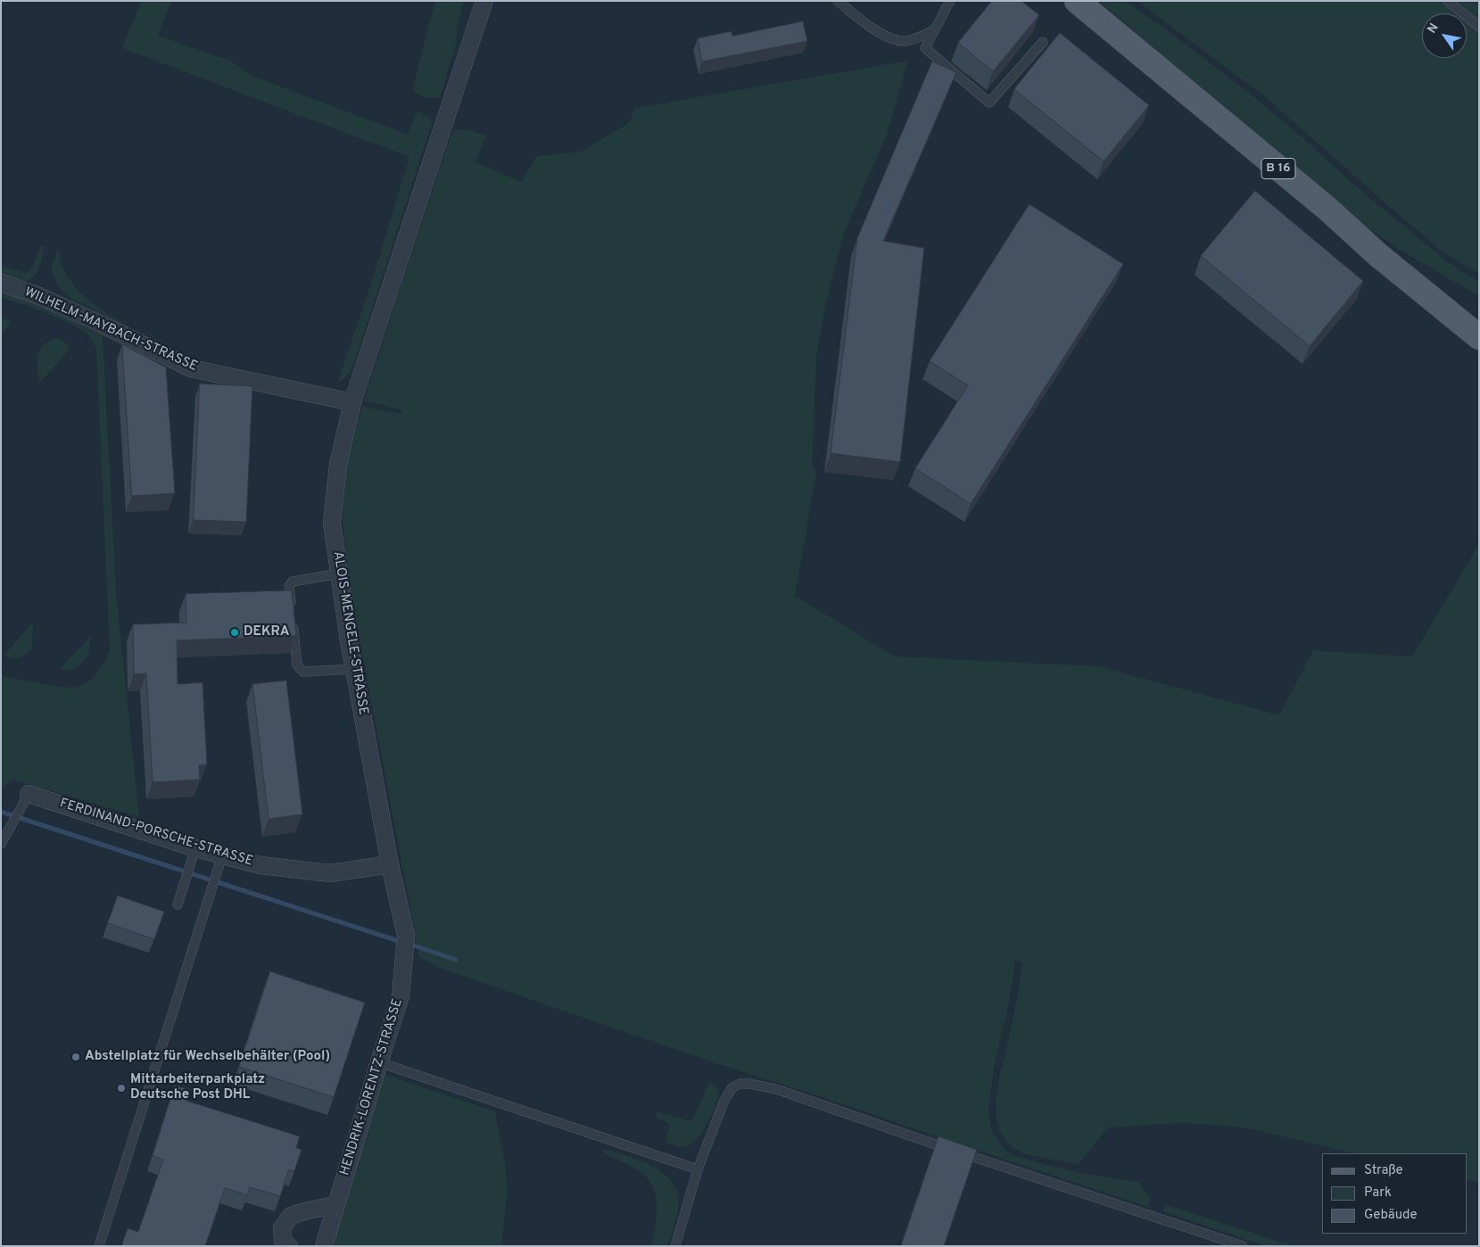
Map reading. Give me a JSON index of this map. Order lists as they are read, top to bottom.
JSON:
{
  "streets": {
    "main road": ["B 16"],
    "street": [
      "WILHELM-MAYBACH-STRASSE",
      "ALOIS-MENGELE-STRASSE",
      "FERDINAND-PORSCHE-STRASSE",
      "HENDRIK-LORENTZ-STRASSE"
    ]
  },
  "crossings": [
    ["WILHELM-MAYBACH-STRASSE", "ALOIS-MENGELE-STRASSE"],
    ["ALOIS-MENGELE-STRASSE", "FERDINAND-PORSCHE-STRASSE"],
    ["ALOIS-MENGELE-STRASSE", "HENDRIK-LORENTZ-STRASSE"],
    ["FERDINAND-PORSCHE-STRASSE", "HENDRIK-LORENTZ-STRASSE"]
  ],
  "places": ["DEKRA", "Abstellplatz für Wechselbehälter (Pool)", "Mittarbeiterparkplatz Deutsche Post DHL"],
  "legend": ["Straße", "Park", "Gebäude"],
  "north": "top left"
}
